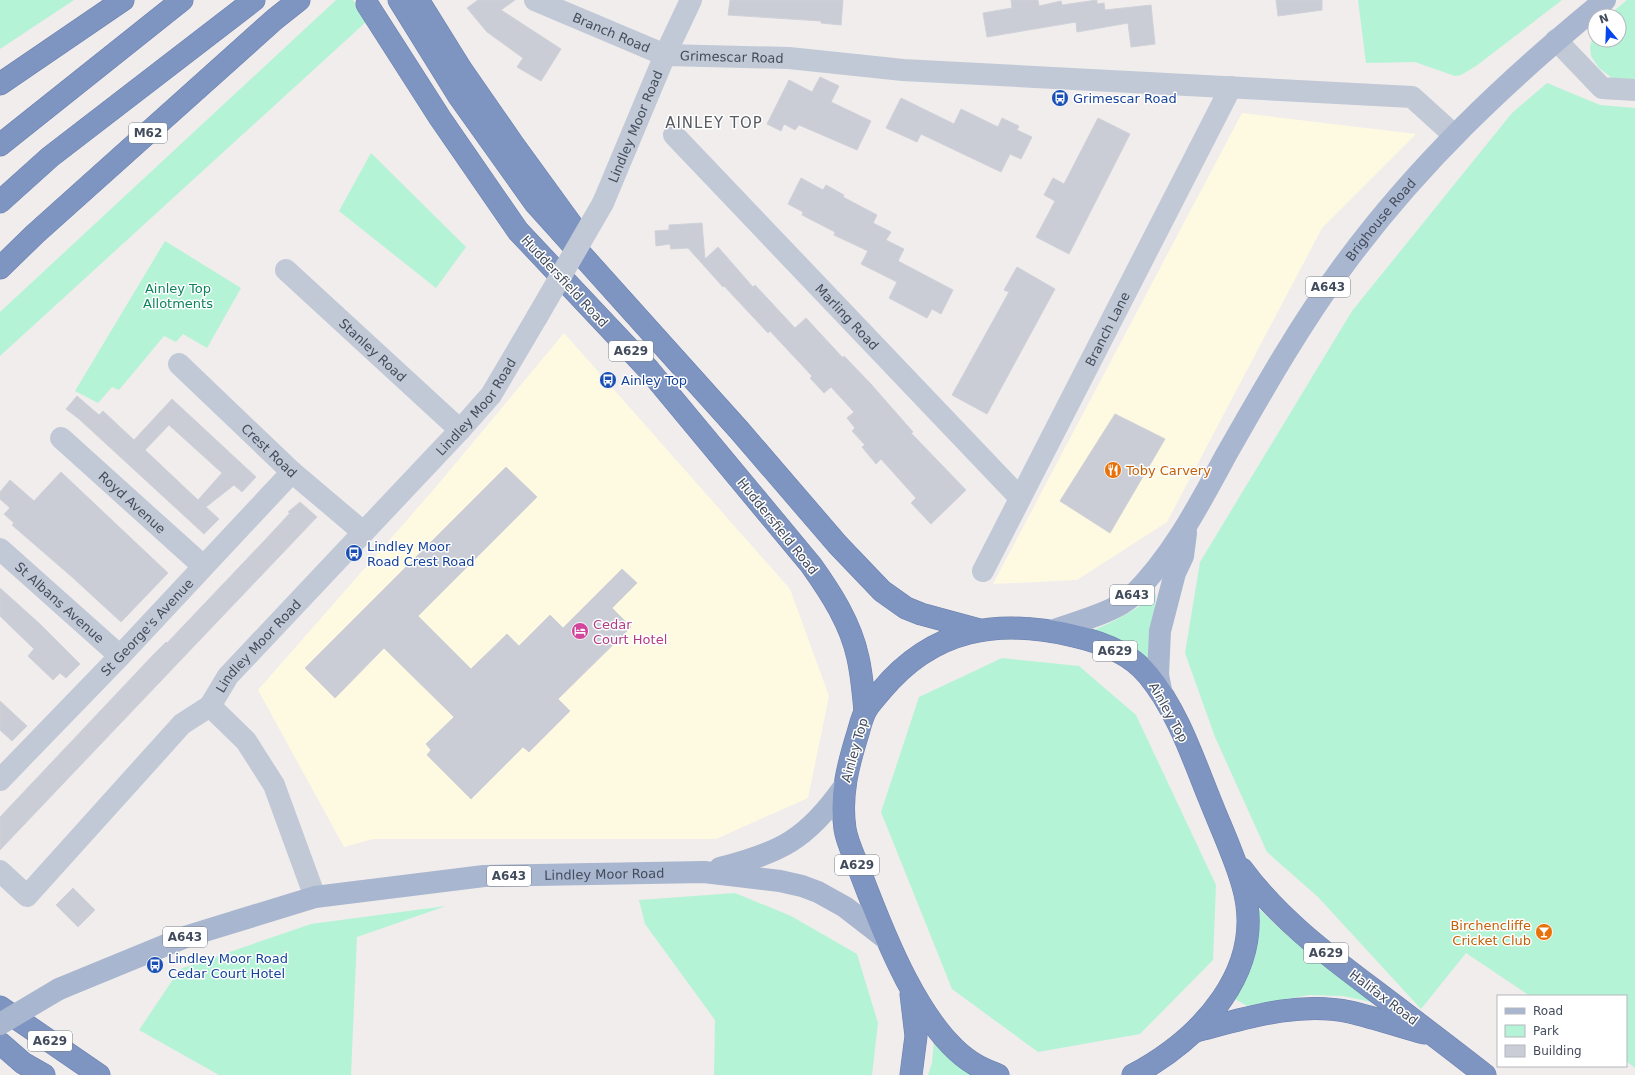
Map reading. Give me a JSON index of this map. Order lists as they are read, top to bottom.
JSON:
{
  "streets": {
    "highway": [
      "M62",
      "Huddersfield Road",
      "A629",
      "Ainley Top",
      "Halifax Road"
    ],
    "main road": ["Lindley Moor Road", "Brighouse Road", "A643"],
    "street": [
      "Branch Road",
      "Grimescar Road",
      "Marling Road",
      "Branch Lane",
      "Stanley Road",
      "Crest Road",
      "Royd Avenue",
      "St Albans Avenue",
      "St George's Avenue"
    ]
  },
  "crossings": [
    ["Branch Road", "Grimescar Road"],
    ["Branch Road", "Lindley Moor Road"],
    ["Grimescar Road", "Lindley Moor Road"],
    ["Grimescar Road", "Brighouse Road"],
    ["Grimescar Road", "Branch Lane"],
    ["Lindley Moor Road", "Stanley Road"],
    ["Lindley Moor Road", "Crest Road"],
    ["Lindley Moor Road", "Ainley Top"],
    ["Brighouse Road", "A643"],
    ["Huddersfield Road", "Ainley Top"],
    ["A643", "Ainley Top"],
    ["Marling Road", "Branch Lane"],
    ["A629", "Ainley Top"],
    ["Crest Road", "St George's Avenue"],
    ["Royd Avenue", "St George's Avenue"],
    ["St Albans Avenue", "St George's Avenue"],
    ["Ainley Top", "Halifax Road"]
  ],
  "districts": ["AINLEY TOP"],
  "parks": ["Ainley Top Allotments"],
  "places": {
    "bus stop": [
      "Grimescar Road",
      "Ainley Top",
      "Lindley Moor Road Crest Road",
      "Lindley Moor Road Cedar Court Hotel"
    ],
    "restaurant": ["Toby Carvery"],
    "hotel": ["Cedar Court Hotel"],
    "bar": ["Birchencliffe Cricket Club"]
  },
  "legend": ["Road", "Park", "Building"],
  "north": "top"
}
